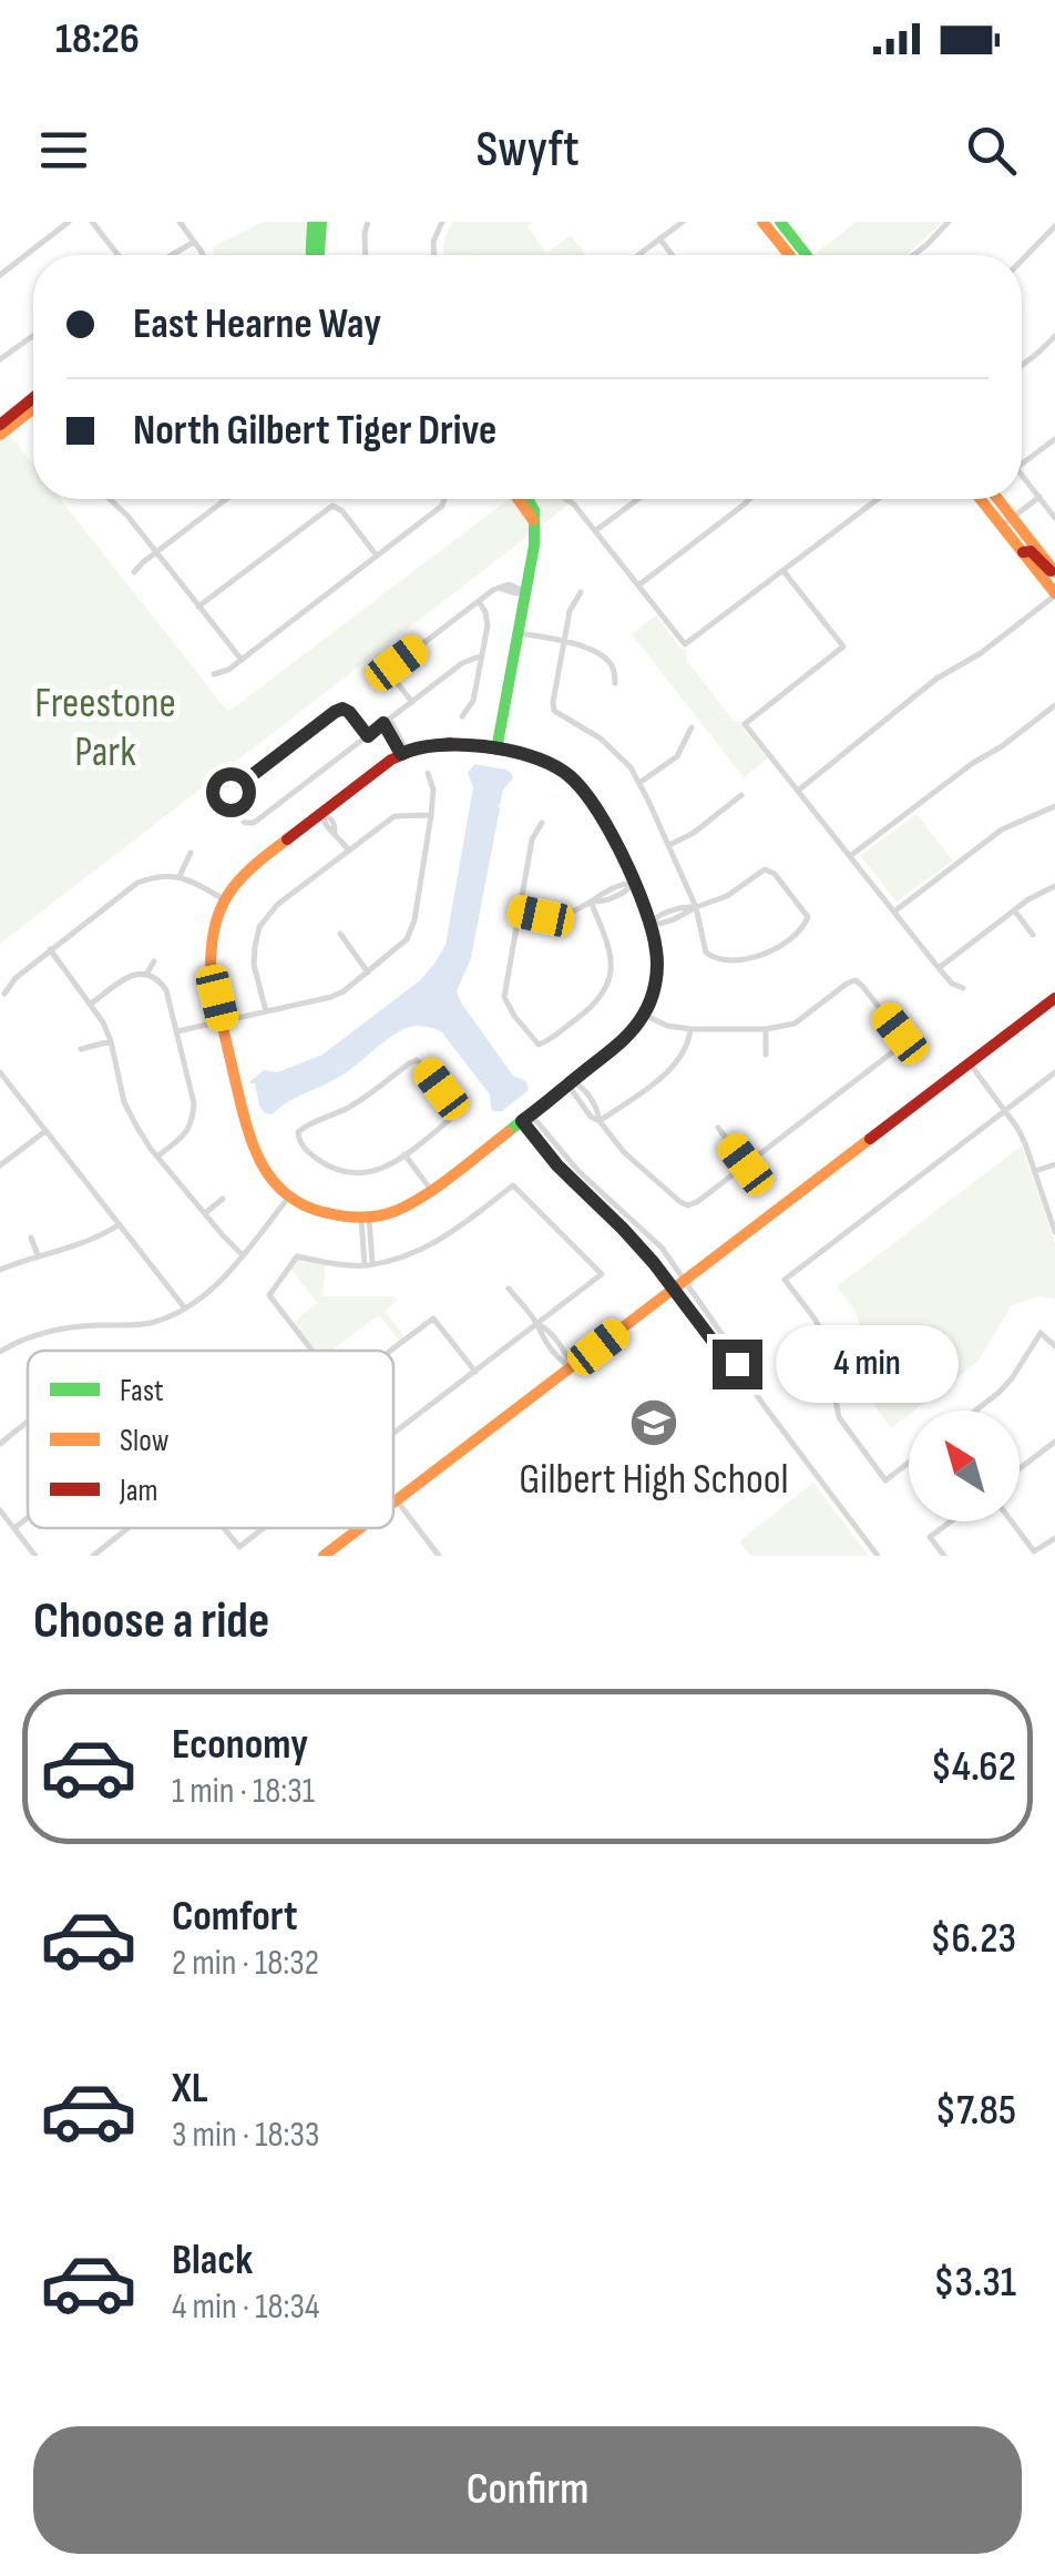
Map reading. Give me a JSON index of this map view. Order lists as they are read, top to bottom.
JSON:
{
  "parks": ["Freestone Park"],
  "places": {
    "school or university": ["Gilbert High School"]
  },
  "legend": ["Fast", "Slow", "Jam"],
  "north": "top left",
  "page": {
    "status": "18:26",
    "header": "Swyft",
    "banner": ["East Hearne Way", "North Gilbert Tiger Drive"],
    "bubble": "4 min",
    "heading": "Choose a ride",
    "list": [
      {
        "name": "Economy",
        "note": "1 min · 18:31",
        "value": "$4.62"
      },
      {
        "name": "Comfort",
        "note": "2 min · 18:32",
        "value": "$6.23"
      },
      {
        "name": "XL",
        "note": "3 min · 18:33",
        "value": "$7.85"
      },
      {
        "name": "Black",
        "note": "4 min · 18:34",
        "value": "$3.31"
      }
    ],
    "buttons": "Confirm"
  }
}
